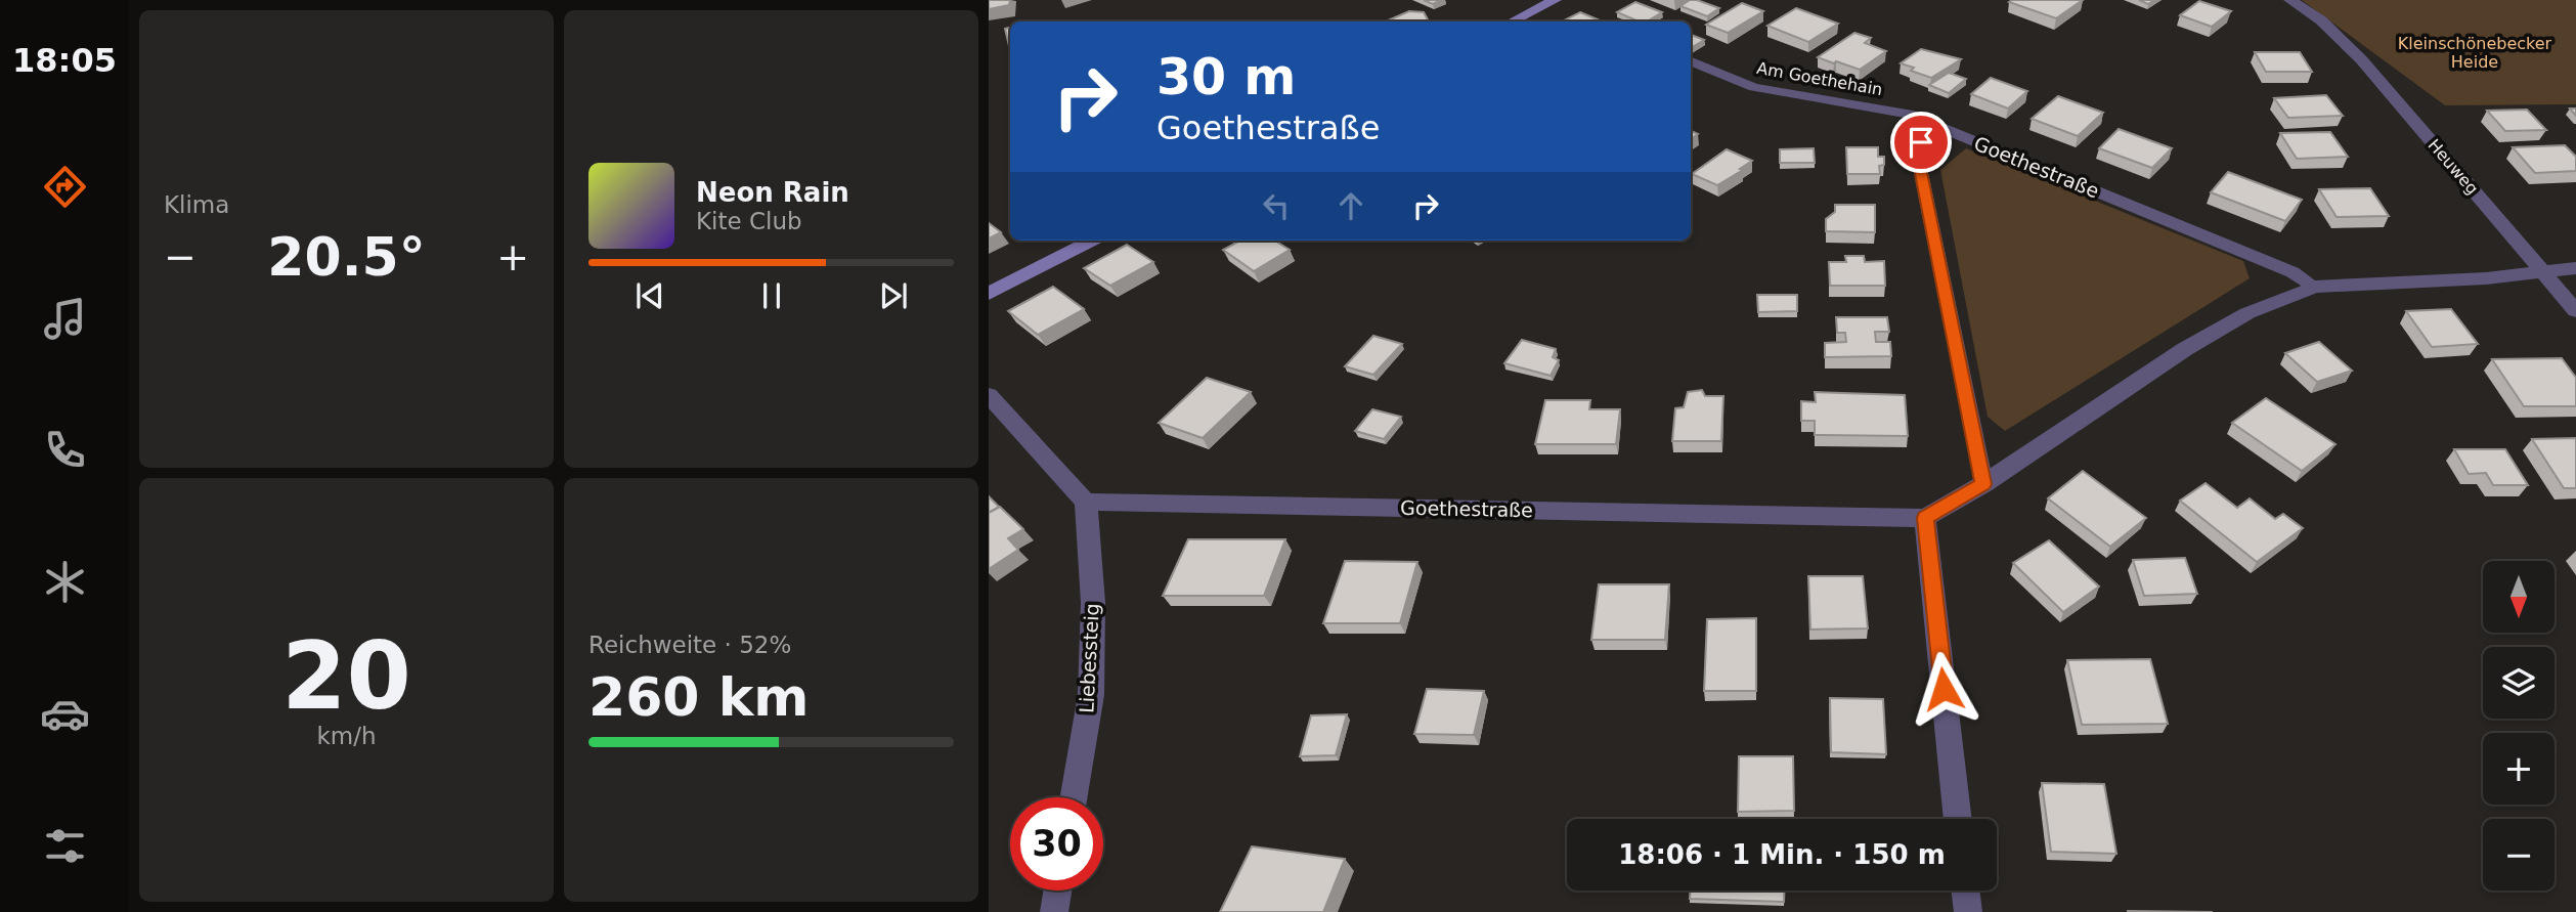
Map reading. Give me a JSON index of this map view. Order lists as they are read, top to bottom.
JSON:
{
  "streets": {
    "street": ["Goethestraße", "Heuweg", "Liebessteig"],
    "lane": ["Am Goethehain"]
  },
  "crossings": [
    ["Am Goethehain", "Goethestraße"],
    ["Goethestraße", "Liebessteig"]
  ],
  "parks": ["Kleinschönebecker Heide"],
  "north": "bottom",
  "page": {
    "tabs": "18:05",
    "tile": [
      "Klima",
      ["20", "km/h"],
      ["Reichweite · 52%", "260 km"]
    ],
    "turn": ["30 m", "Goethestraße"],
    "song": ["Neon Rain", "Kite Club"],
    "heat": ["−", "20.5°", "+"],
    "map_buttons": ["+", "−"],
    "limit": "30",
    "trip": "18:06 · 1 Min. · 150 m"
  }
}
